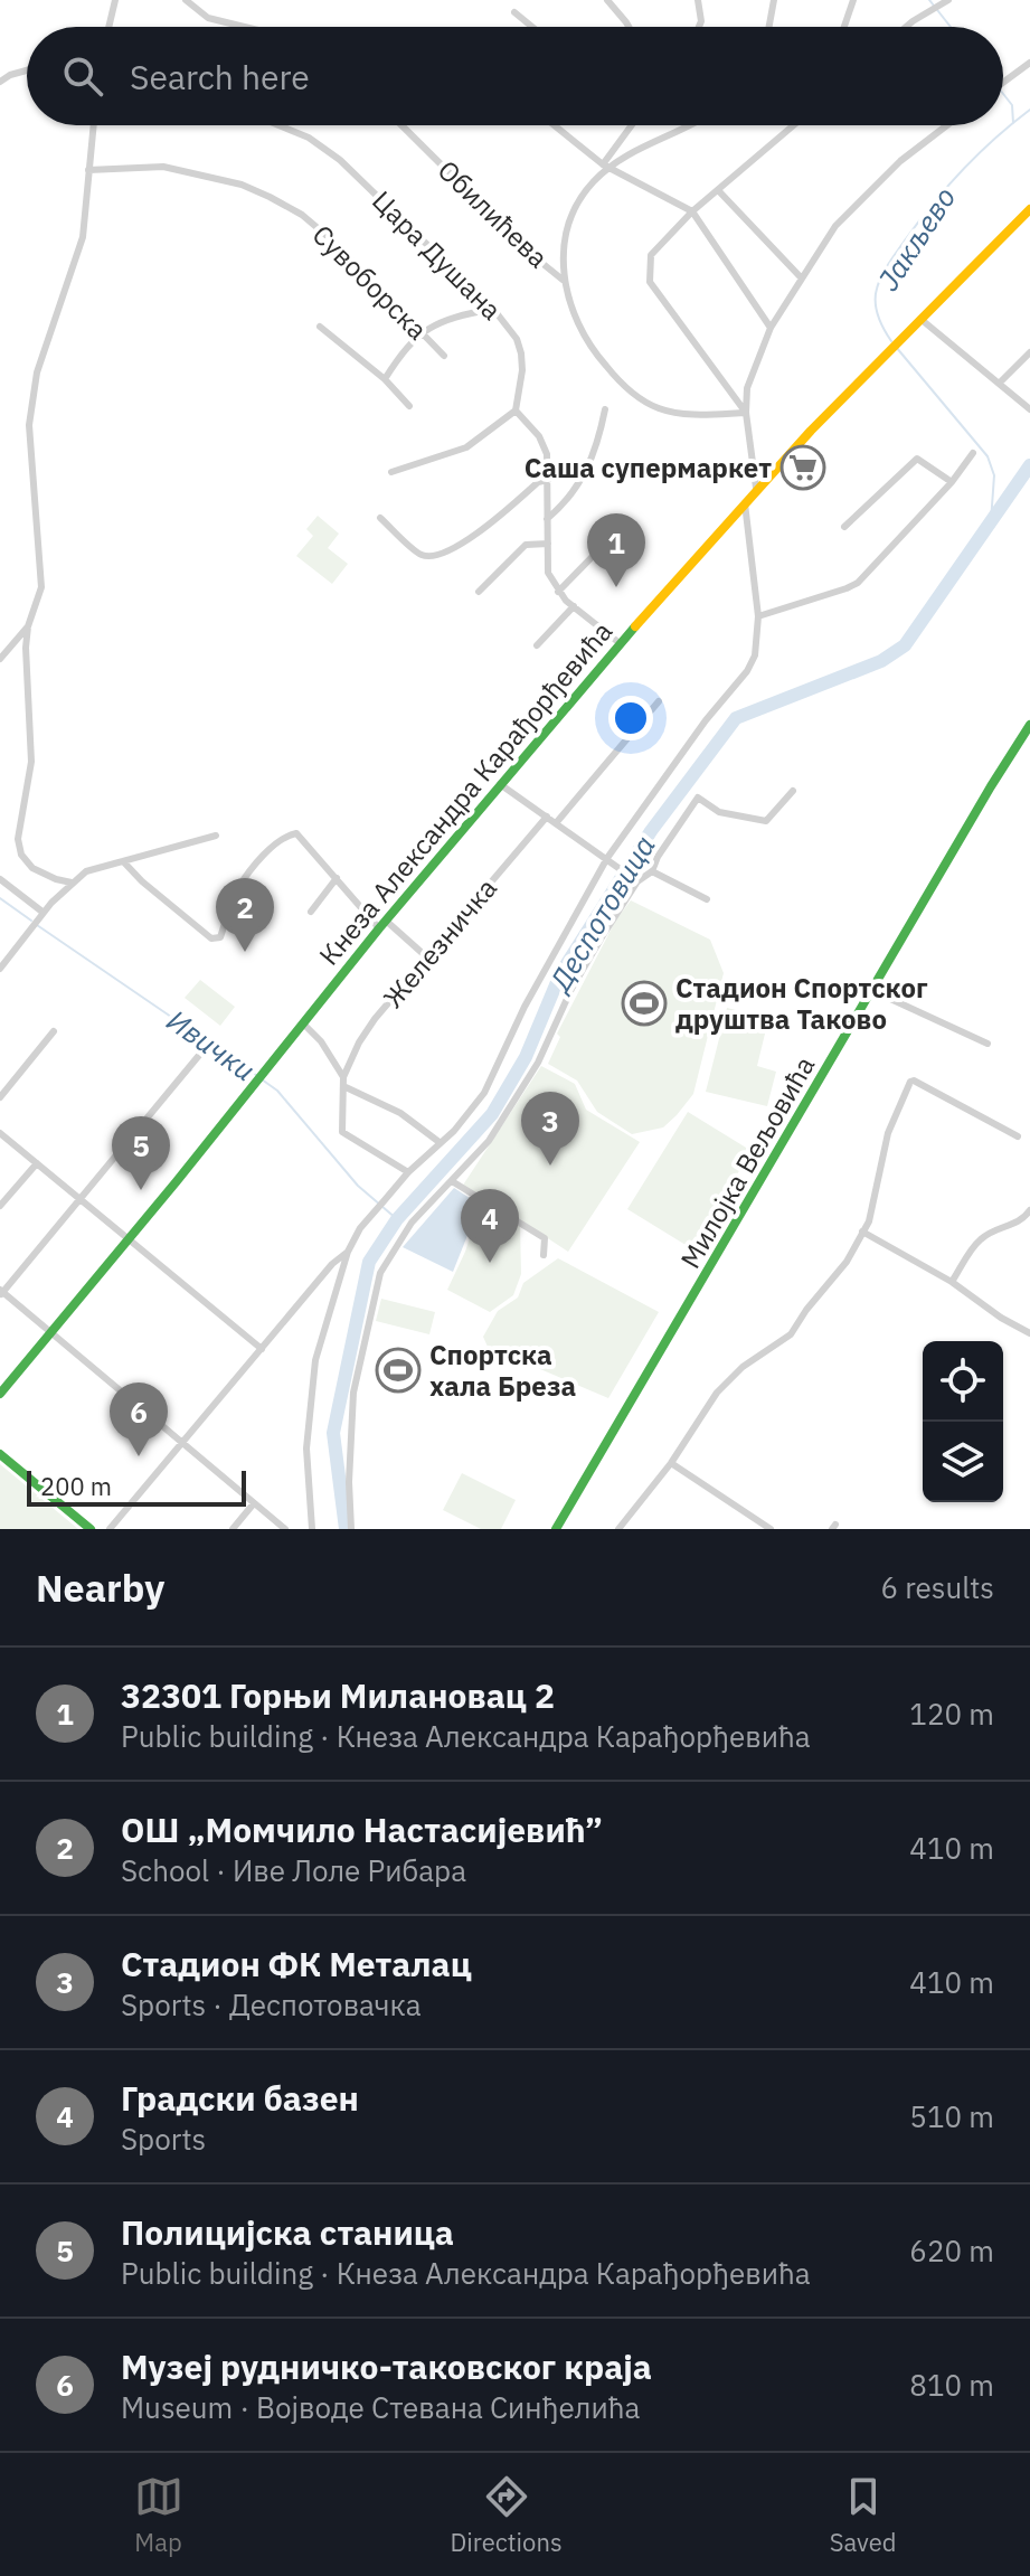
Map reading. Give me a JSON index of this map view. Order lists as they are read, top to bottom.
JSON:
{
  "streets": {
    "street": [
      "Обилићева",
      "Цара Душана",
      "Сувоборска",
      "Кнеза Александра Карађорђевића",
      "Железничка",
      "Милојка Вељовића"
    ]
  },
  "water": ["Јакљево", "Деспотовица", "Ивички"],
  "places": {
    "supermarket": ["Саша супермаркет"],
    "sports": ["Стадион Спортског друштва Таково", "Спортска хала Бреза"]
  },
  "scale_bar": "200 m",
  "page": {
    "search": "Search here",
    "pins": [
      "1",
      "2",
      "3",
      "5",
      "4",
      "6"
    ],
    "scale": "200 m",
    "heading": ["Nearby", "6 results"],
    "list": [
      {
        "mark": "1",
        "name": "32301 Горњи Милановац 2",
        "note": "Public building · Кнеза Александра Карађорђевића",
        "value": "120 m"
      },
      {
        "mark": "2",
        "name": "ОШ „Момчило Настасијевић”",
        "note": "School · Иве Лоле Рибара",
        "value": "410 m"
      },
      {
        "mark": "3",
        "name": "Стадион ФК Металац",
        "note": "Sports · Деспотовачка",
        "value": "410 m"
      },
      {
        "mark": "4",
        "name": "Градски базен",
        "note": "Sports",
        "value": "510 m"
      },
      {
        "mark": "5",
        "name": "Полицијска станица",
        "note": "Public building · Кнеза Александра Карађорђевића",
        "value": "620 m"
      },
      {
        "mark": "6",
        "name": "Музеј рудничко-таковског краја",
        "note": "Museum · Војводе Стевана Синђелића",
        "value": "810 m"
      }
    ],
    "nav": ["Map", "Directions", "Saved"]
  }
}
